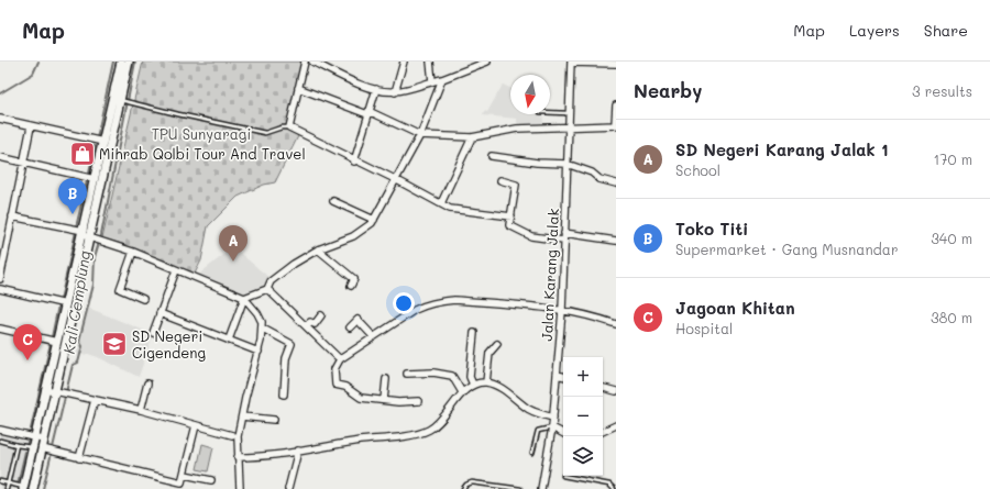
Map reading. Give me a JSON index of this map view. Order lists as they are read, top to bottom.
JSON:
{
  "streets": {
    "street": ["Jalan Karang Jalak"]
  },
  "water": ["Kali Cemplung"],
  "parks": ["TPU Sunyaragi"],
  "places": {
    "shop": ["Mihrab Qolbi Tour And Travel"],
    "school or university": ["SD Negeri Cigendeng"]
  },
  "north": "bottom",
  "page": {
    "header": "Map",
    "nav": ["Map", "Layers", "Share"],
    "heading": ["Nearby", "3 results"],
    "list": [
      {
        "mark": "A",
        "name": "SD Negeri Karang Jalak 1",
        "note": "School",
        "value": "170 m"
      },
      {
        "mark": "B",
        "name": "Toko Titi",
        "note": "Supermarket · Gang Musnandar",
        "value": "340 m"
      },
      {
        "mark": "C",
        "name": "Jagoan Khitan",
        "note": "Hospital",
        "value": "380 m"
      }
    ],
    "pins": ["B", "A", "C"],
    "map_buttons": ["+", "−"]
  }
}
